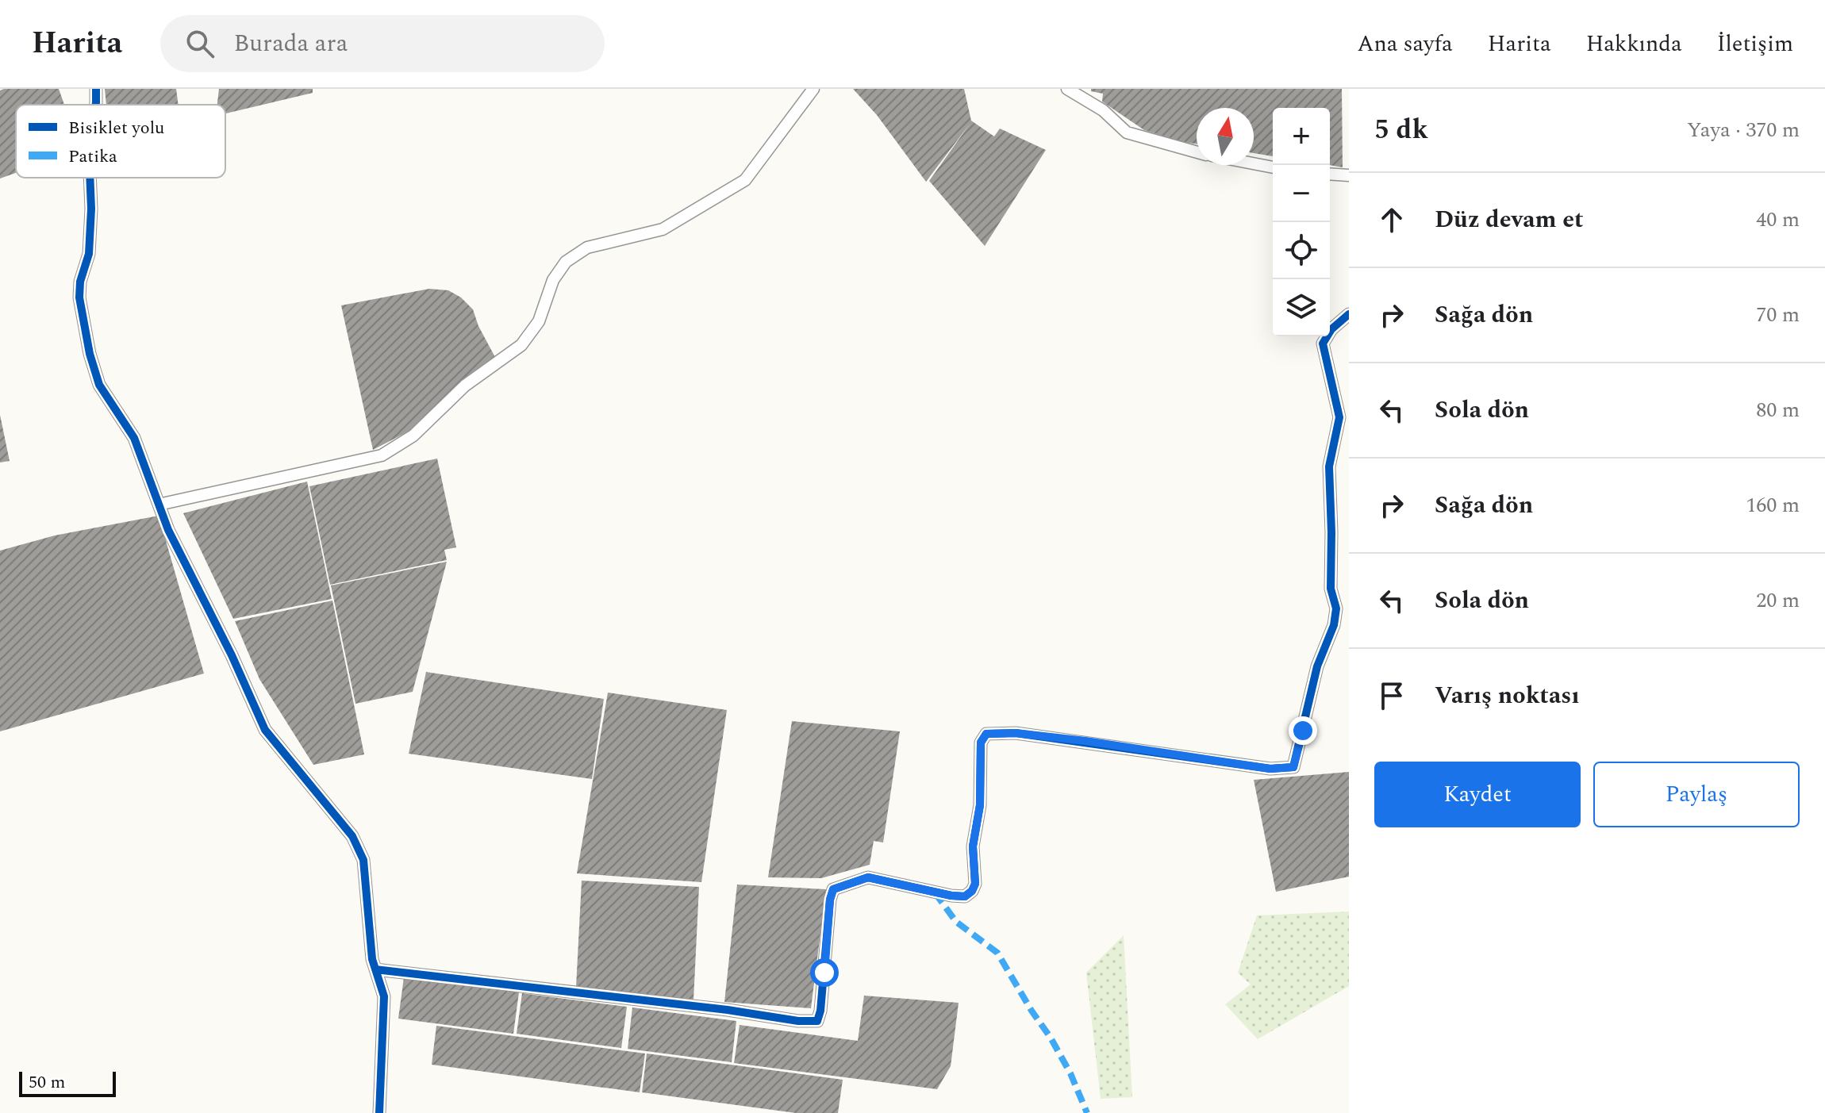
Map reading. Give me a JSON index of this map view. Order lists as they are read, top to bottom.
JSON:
{
  "legend": ["Bisiklet yolu", "Patika"],
  "scale_bar": "50 m",
  "north": "top",
  "page": {
    "header": "Harita",
    "search": "Burada ara",
    "nav": [
      "Ana sayfa",
      "Harita",
      "Hakkında",
      "İletişim"
    ],
    "heading": ["5 dk", "Yaya · 370 m"],
    "map_buttons": ["+", "−"],
    "list": [
      ["Düz devam et", "40 m"],
      ["Sağa dön", "70 m"],
      ["Sola dön", "80 m"],
      ["Sağa dön", "160 m"],
      ["Sola dön", "20 m"],
      "Varış noktası"
    ],
    "buttons": ["Kaydet", "Paylaş"],
    "scale": "50 m"
  }
}
